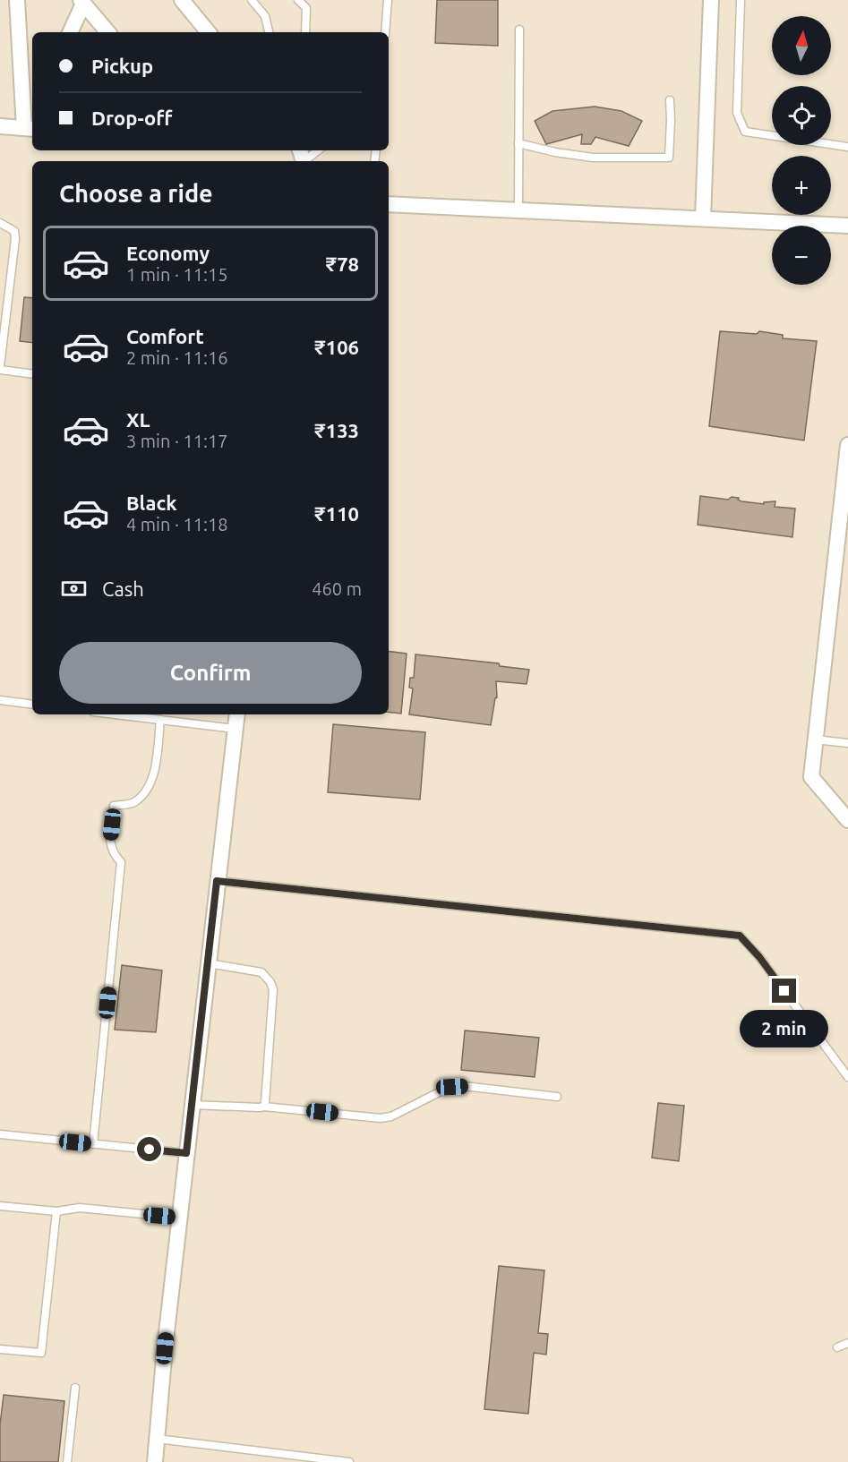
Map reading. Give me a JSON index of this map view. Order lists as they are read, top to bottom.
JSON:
{
  "north": "top",
  "page": {
    "map_buttons": ["+", "−"],
    "banner": ["Pickup", "Drop-off"],
    "heading": "Choose a ride",
    "list": [
      {
        "name": "Economy",
        "note": "1 min · 11:15",
        "value": "₹78"
      },
      {
        "name": "Comfort",
        "note": "2 min · 11:16",
        "value": "₹106"
      },
      {
        "name": "XL",
        "note": "3 min · 11:17",
        "value": "₹133"
      },
      {
        "name": "Black",
        "note": "4 min · 11:18",
        "value": "₹110"
      }
    ],
    "pay": ["Cash", "460 m"],
    "buttons": "Confirm",
    "bubble": "2 min"
  }
}
